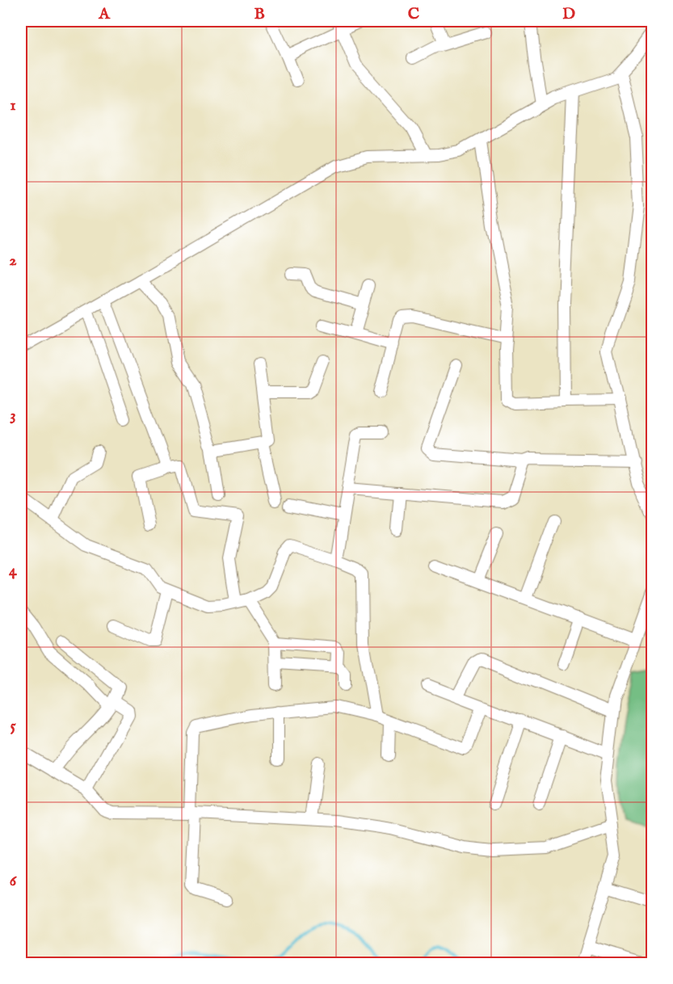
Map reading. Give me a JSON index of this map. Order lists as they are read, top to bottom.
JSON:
{
  "grid": {
    "columns": [
      "A",
      "B",
      "C",
      "D"
    ],
    "rows": [
      "1",
      "2",
      "3",
      "4",
      "5",
      "6"
    ]
  }
}
